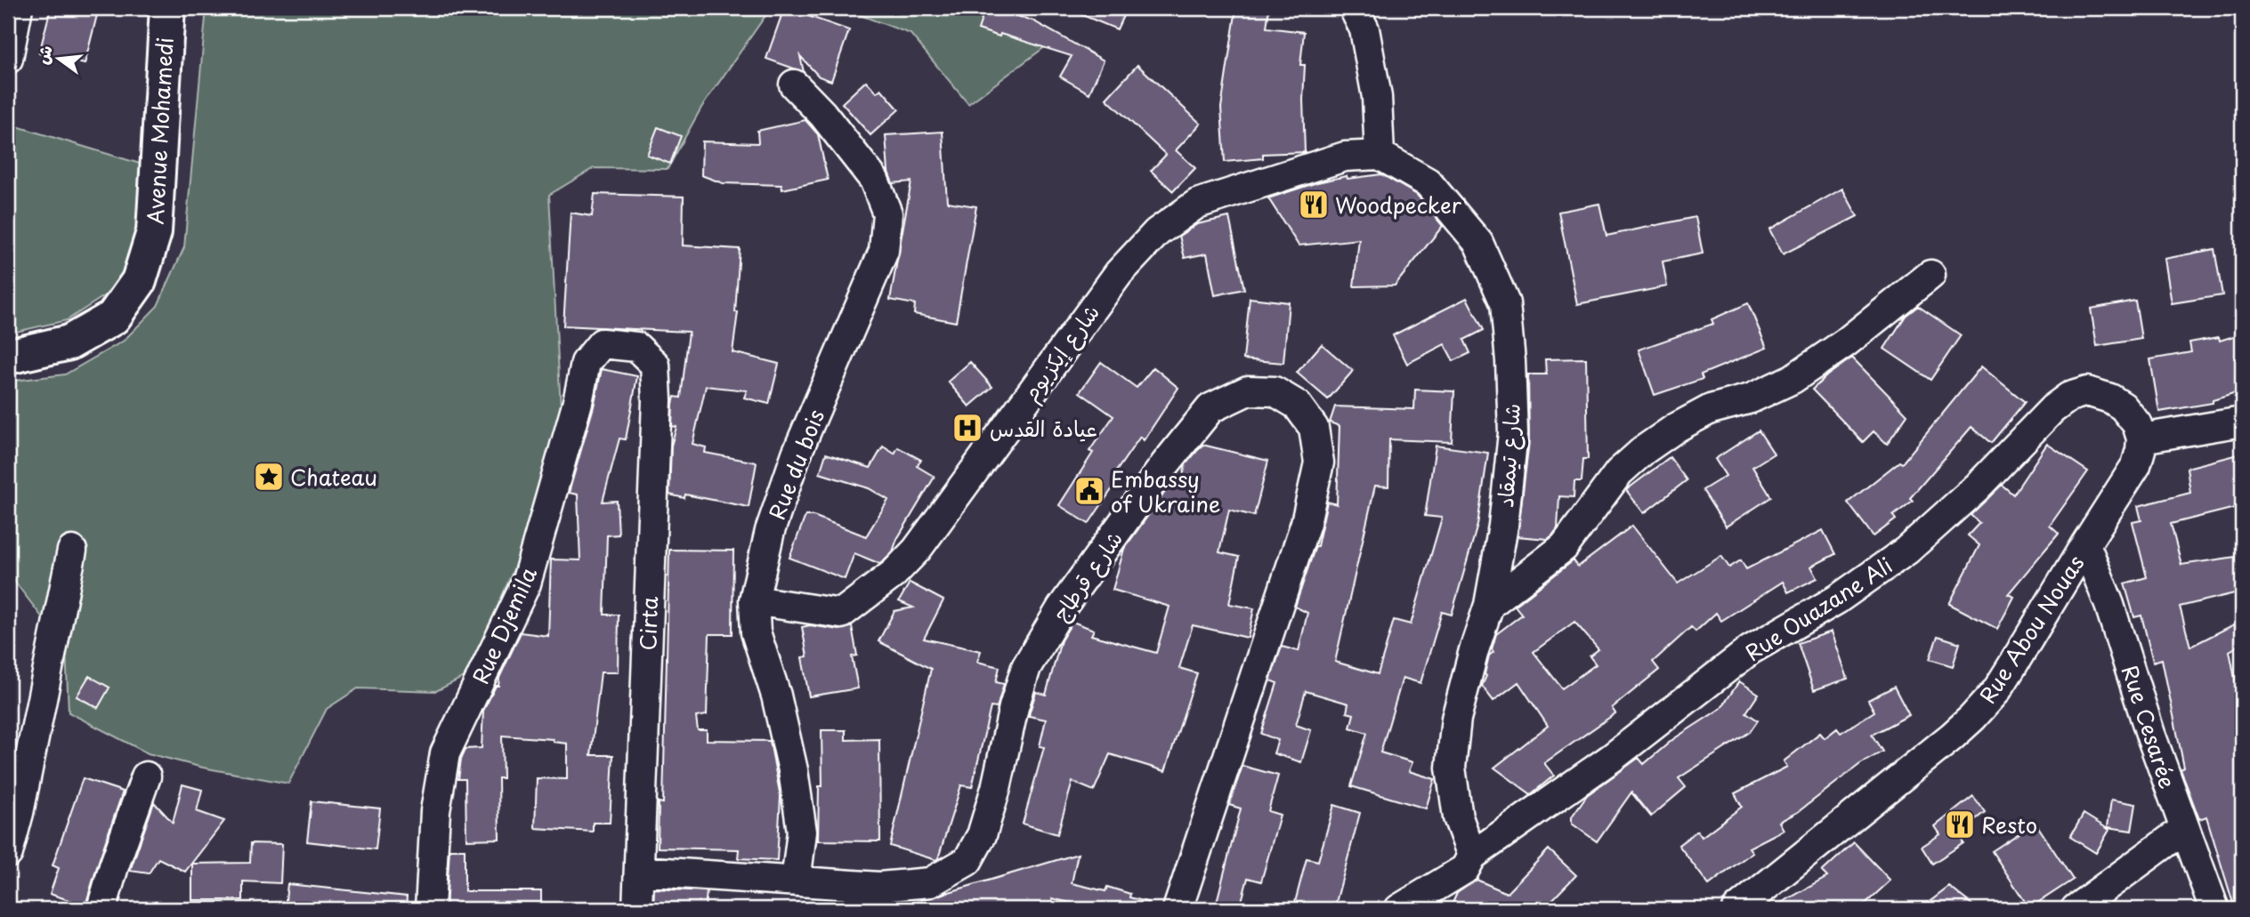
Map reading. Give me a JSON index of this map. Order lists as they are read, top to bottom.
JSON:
{
  "streets": {
    "main road": ["Avenue Mohamedi"],
    "street": [
      "شارع إيكزيوم",
      "شارع تيمقاد",
      "Rue du bois",
      "شارع قرطاج",
      "Rue Ouazane Ali",
      "Cirta",
      "Rue Djemila",
      "Rue Abou Nouas",
      "Rue Cesarée"
    ]
  },
  "crossings": [
    ["شارع إيكزيوم", "شارع تيمقاد"],
    ["شارع إيكزيوم", "Rue du bois"],
    ["شارع تيمقاد", "Rue Ouazane Ali"],
    ["Rue du bois", "شارع قرطاج"],
    ["شارع قرطاج", "Cirta"],
    ["Rue Ouazane Ali", "Rue Abou Nouas"],
    ["Cirta", "Rue Djemila"],
    ["Rue Abou Nouas", "Rue Cesarée"]
  ],
  "places": {
    "restaurant": ["Woodpecker", "Resto"],
    "hospital": ["عيادة القدس"],
    "place": ["Chateau"],
    "public building": ["Embassy of Ukraine"]
  },
  "north": "left"
}
